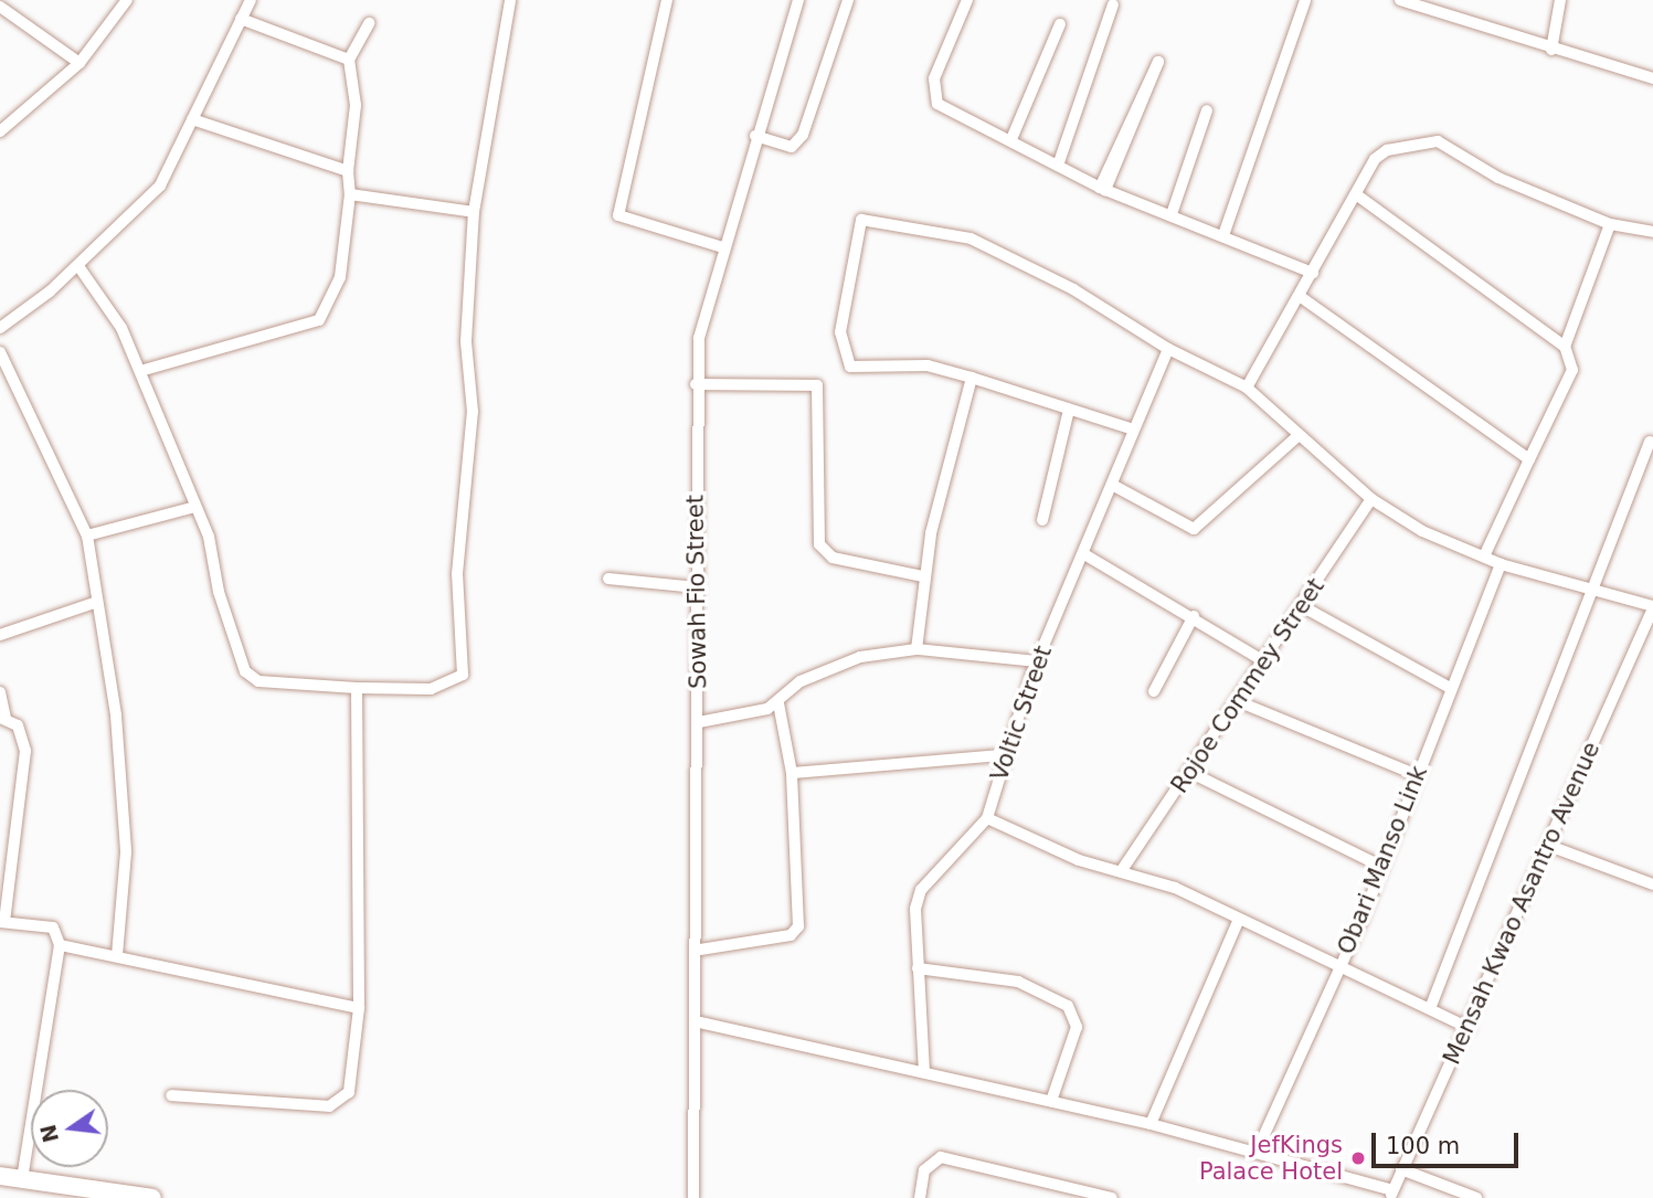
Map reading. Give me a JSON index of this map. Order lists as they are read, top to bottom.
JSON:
{
  "streets": {
    "street": [
      "Sowah Fio Street",
      "Rojoe Commey Street",
      "Voltic Street",
      "Obari Manso Link",
      "Mensah Kwao Asantro Avenue"
    ]
  },
  "places": ["JefKings Palace Hotel"],
  "scale_bar": "100 m",
  "north": "left"
}
